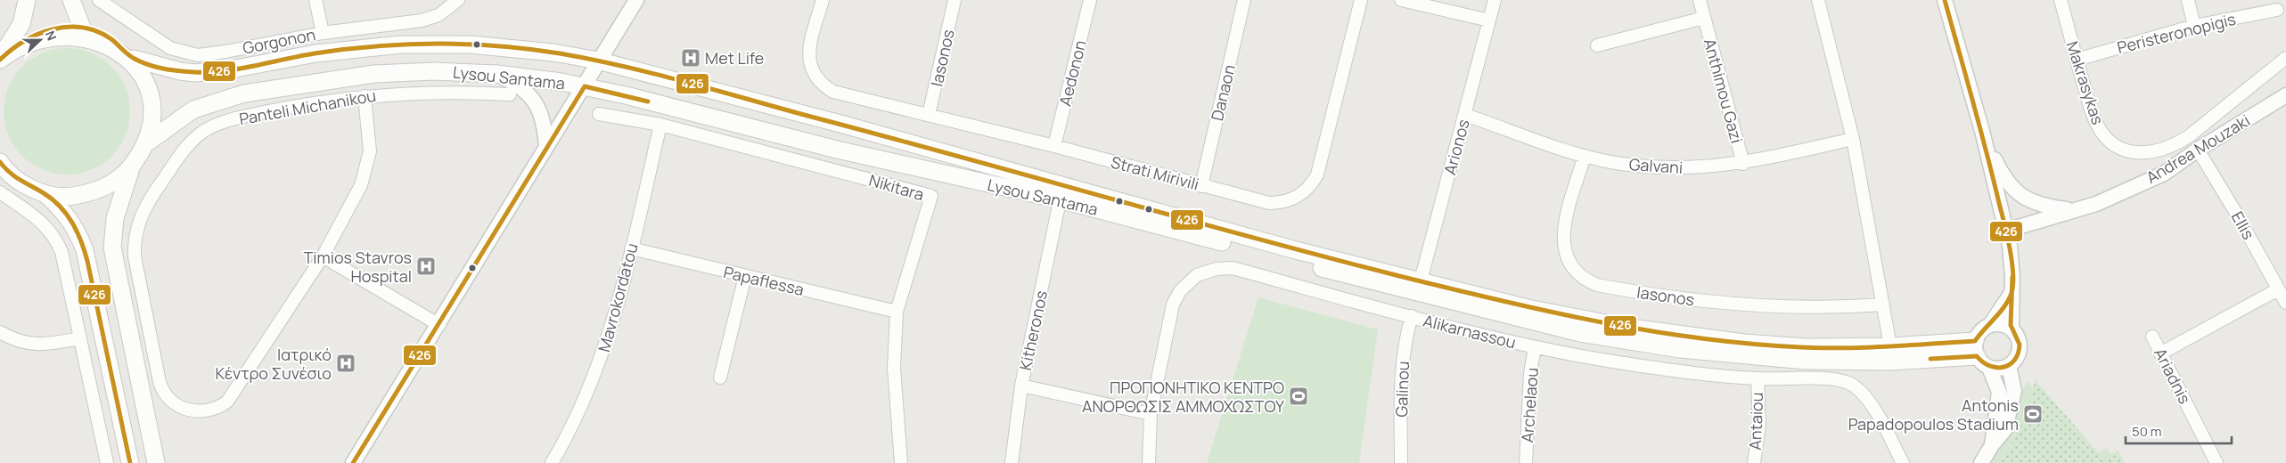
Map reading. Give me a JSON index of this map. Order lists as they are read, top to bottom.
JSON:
{
  "streets": {
    "main road": ["Lysou Santama"],
    "street": [
      "Peristeronopigis",
      "Gorgonon",
      "Iasonos",
      "Aedonon",
      "Makrasykas",
      "Anthimou Gazi",
      "Danaon",
      "Panteli Michanikou",
      "Arionos",
      "Andrea Mouzaki",
      "Galvani",
      "Strati Mirivili",
      "Nikitara",
      "Ellis",
      "Papaflessa",
      "Mavrokordatou",
      "Kitheronos",
      "Alikarnassou",
      "Ariadnis",
      "Galinou",
      "Archelaou",
      "Antaiou"
    ]
  },
  "crossings": [
    ["Peristeronopigis", "Makrasykas"],
    ["Iasonos", "Galvani"],
    ["Iasonos", "Strati Mirivili"],
    ["Aedonon", "Strati Mirivili"],
    ["Lysou Santama", "Arionos"],
    ["Lysou Santama", "Kitheronos"],
    ["Anthimou Gazi", "Galvani"],
    ["Danaon", "Strati Mirivili"],
    ["Arionos", "Galvani"],
    ["Andrea Mouzaki", "Ellis"],
    ["Nikitara", "Papaflessa"],
    ["Nikitara", "Mavrokordatou"],
    ["Papaflessa", "Mavrokordatou"],
    ["Alikarnassou", "Galinou"],
    ["Alikarnassou", "Archelaou"],
    ["Alikarnassou", "Antaiou"]
  ],
  "places": {
    "hospital": ["Met Life", "Timios Stavros Hospital", "Ιατρικό Κέντρο Συνέσιο"],
    "sports": ["ΠΡΟΠΟΝΗΤΙΚΟ ΚΕΝΤΡΟ ΑΝΟΡΘΩΣΙΣ ΑΜΜΟΧΩΣΤΟΥ", "Antonis Papadopoulos Stadium"]
  },
  "lines": ["transit line 426"],
  "scale_bar": "50 m",
  "north": "right"
}
